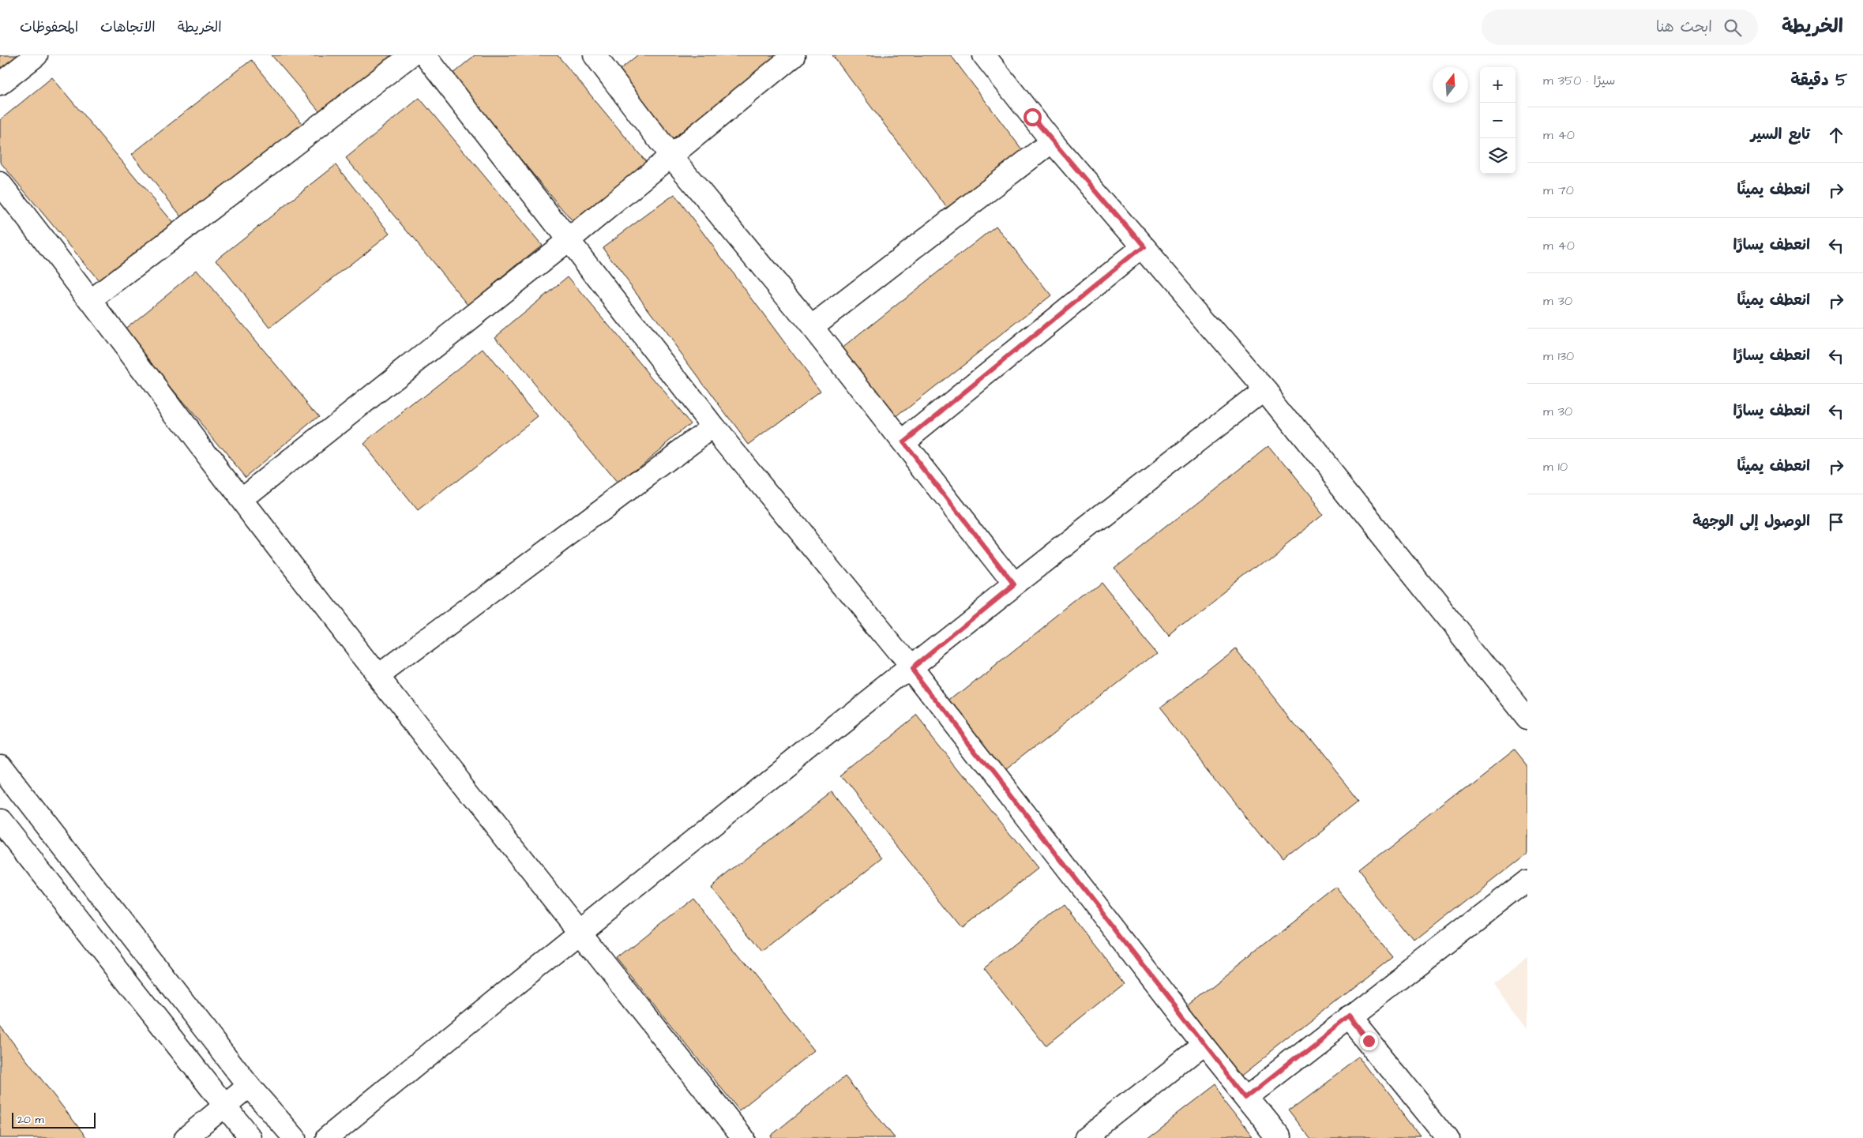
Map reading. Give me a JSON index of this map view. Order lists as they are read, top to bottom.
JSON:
{
  "scale_bar": "20 m",
  "north": "top",
  "page": {
    "header": "الخريطة",
    "search": "ابحث هنا",
    "nav": ["الخريطة", "الاتجاهات", "المحفوظات"],
    "heading": ["5 دقيقة", "سيرًا · 350 m"],
    "map_buttons": ["+", "−"],
    "list": [
      ["تابع السير", "40 m"],
      ["انعطف يمينًا", "70 m"],
      ["انعطف يسارًا", "40 m"],
      ["انعطف يمينًا", "30 m"],
      ["انعطف يسارًا", "130 m"],
      ["انعطف يسارًا", "30 m"],
      ["انعطف يمينًا", "10 m"],
      "الوصول إلى الوجهة"
    ],
    "scale": "20 m"
  }
}
